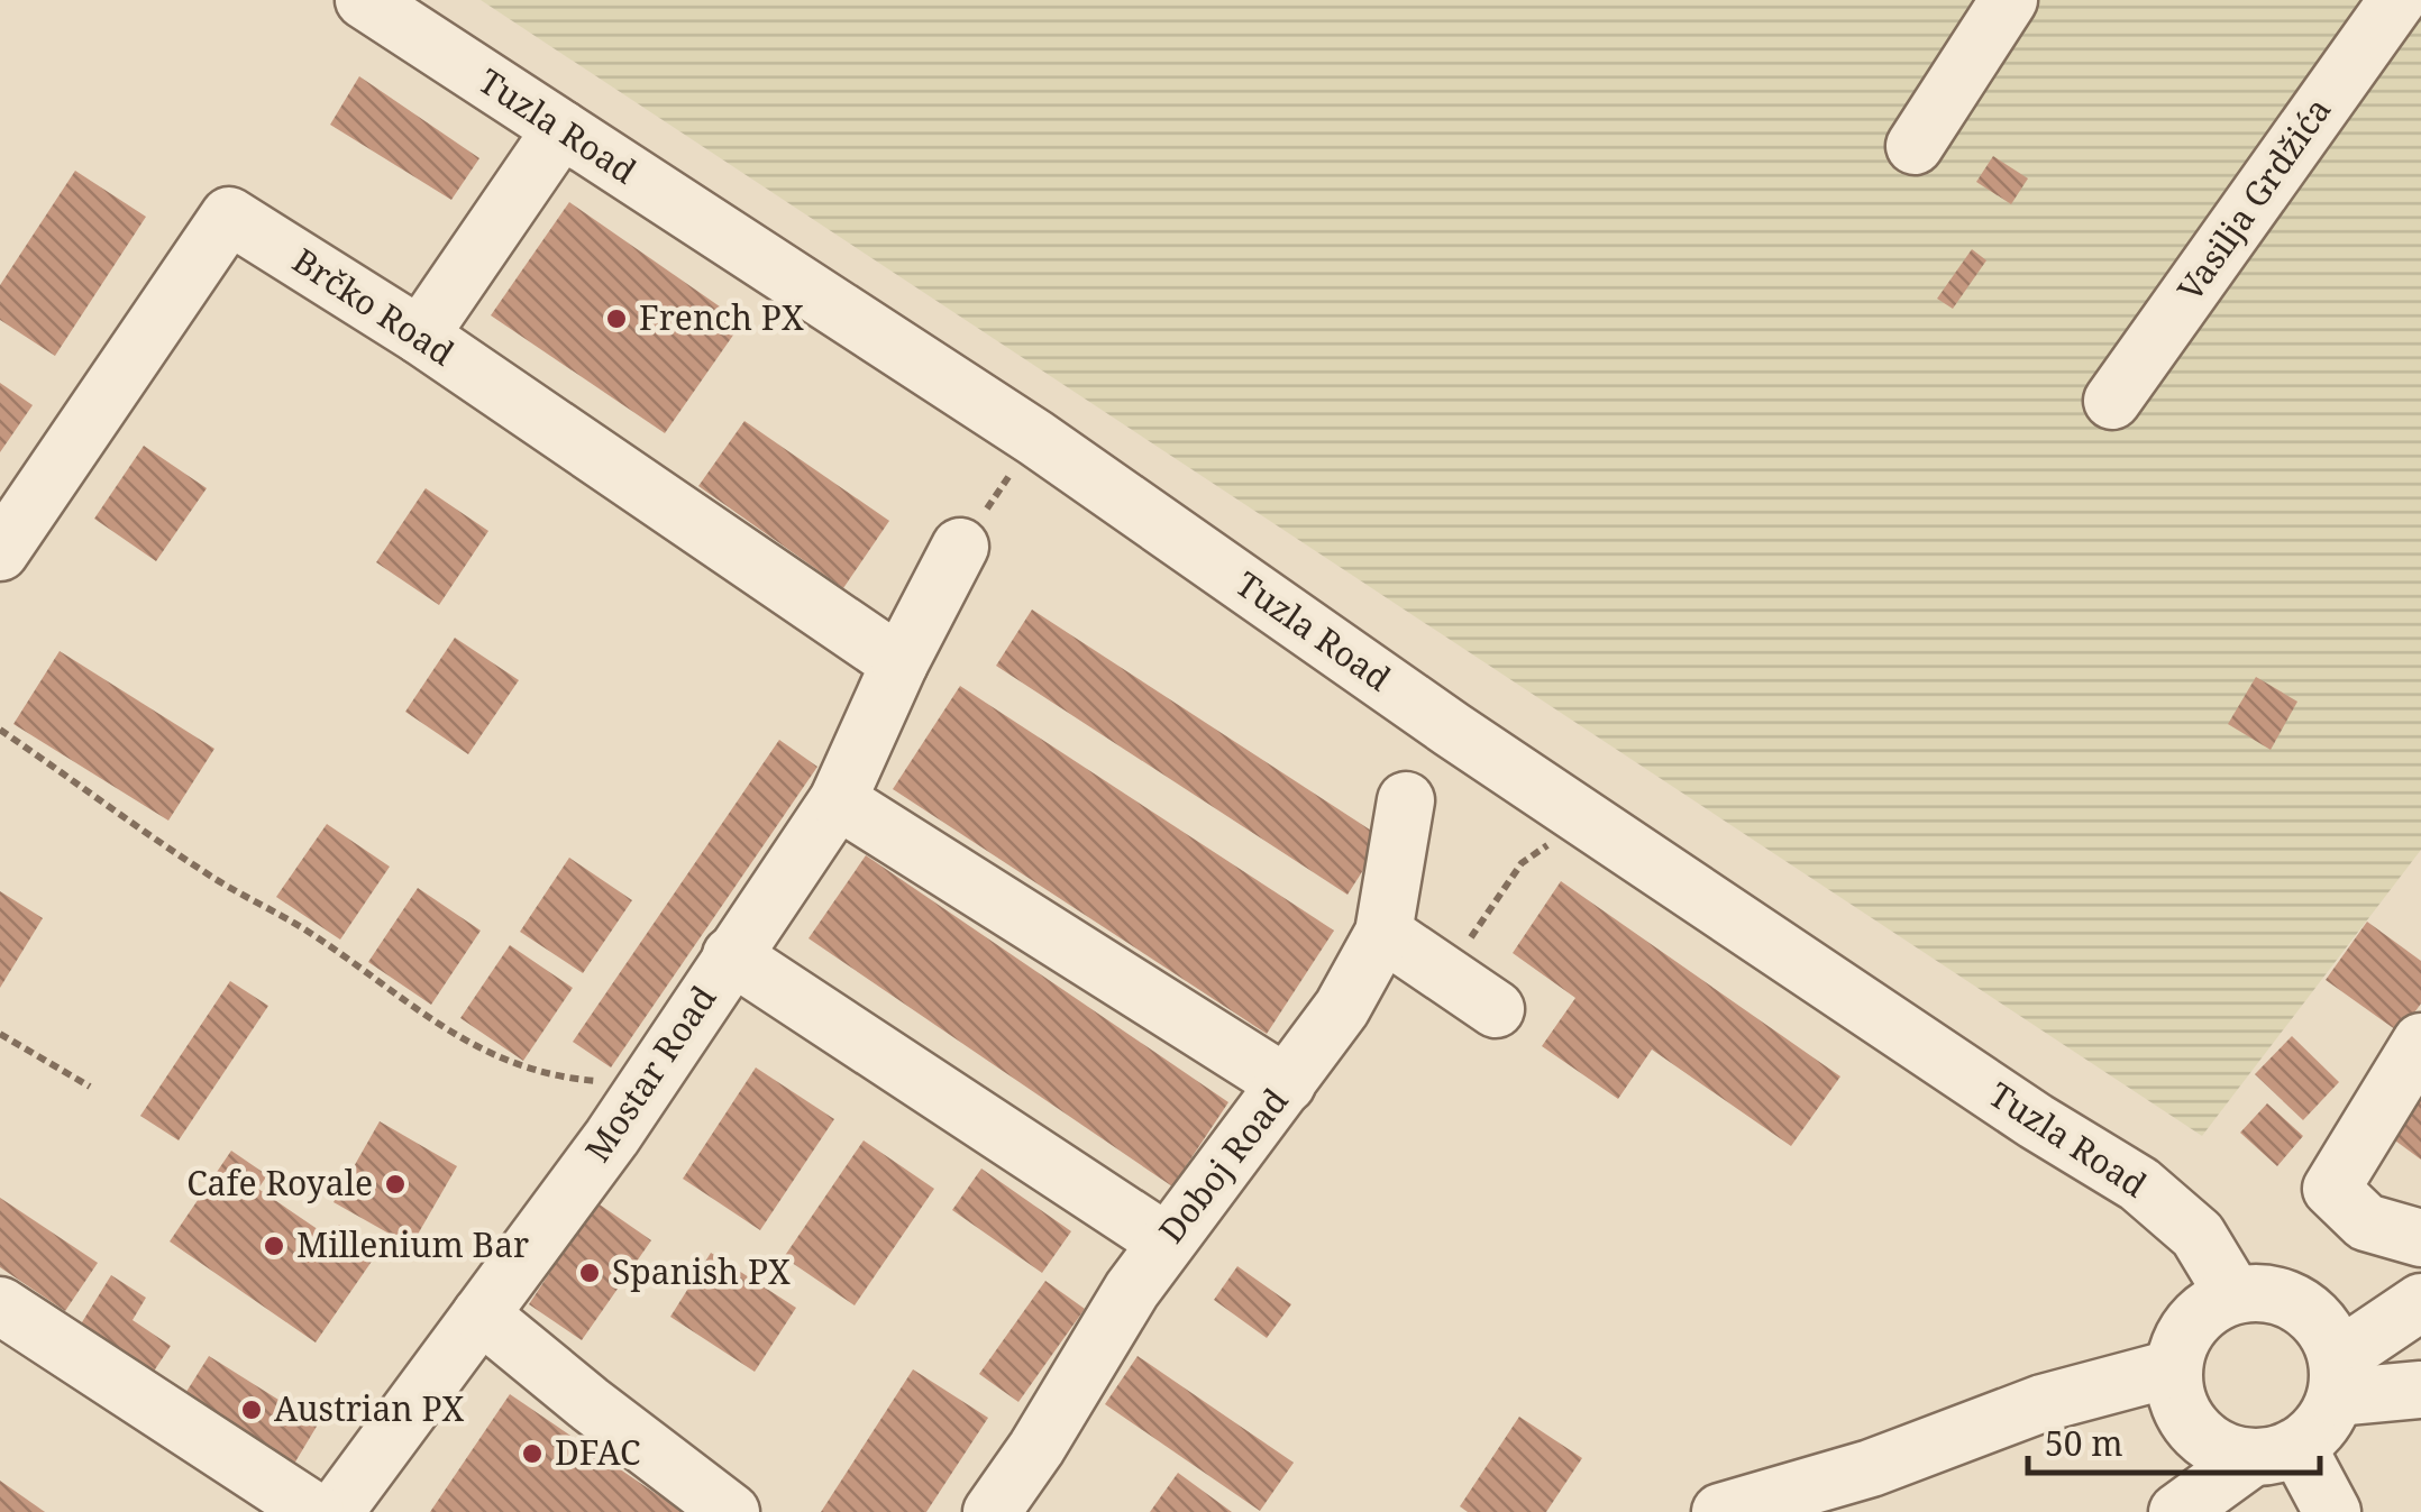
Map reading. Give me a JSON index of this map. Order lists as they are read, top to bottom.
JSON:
{
  "streets": {
    "street": [
      "Tuzla Road",
      "Vasilja Grdžića",
      "Brčko Road",
      "Mostar Road",
      "Doboj Road"
    ]
  },
  "crossings": [
    ["Brčko Road", "Mostar Road"]
  ],
  "places": [
    "French PX",
    "Cafe Royale",
    "Millenium Bar",
    "Spanish PX",
    "Austrian PX",
    "DFAC"
  ],
  "scale_bar": "50 m"
}
